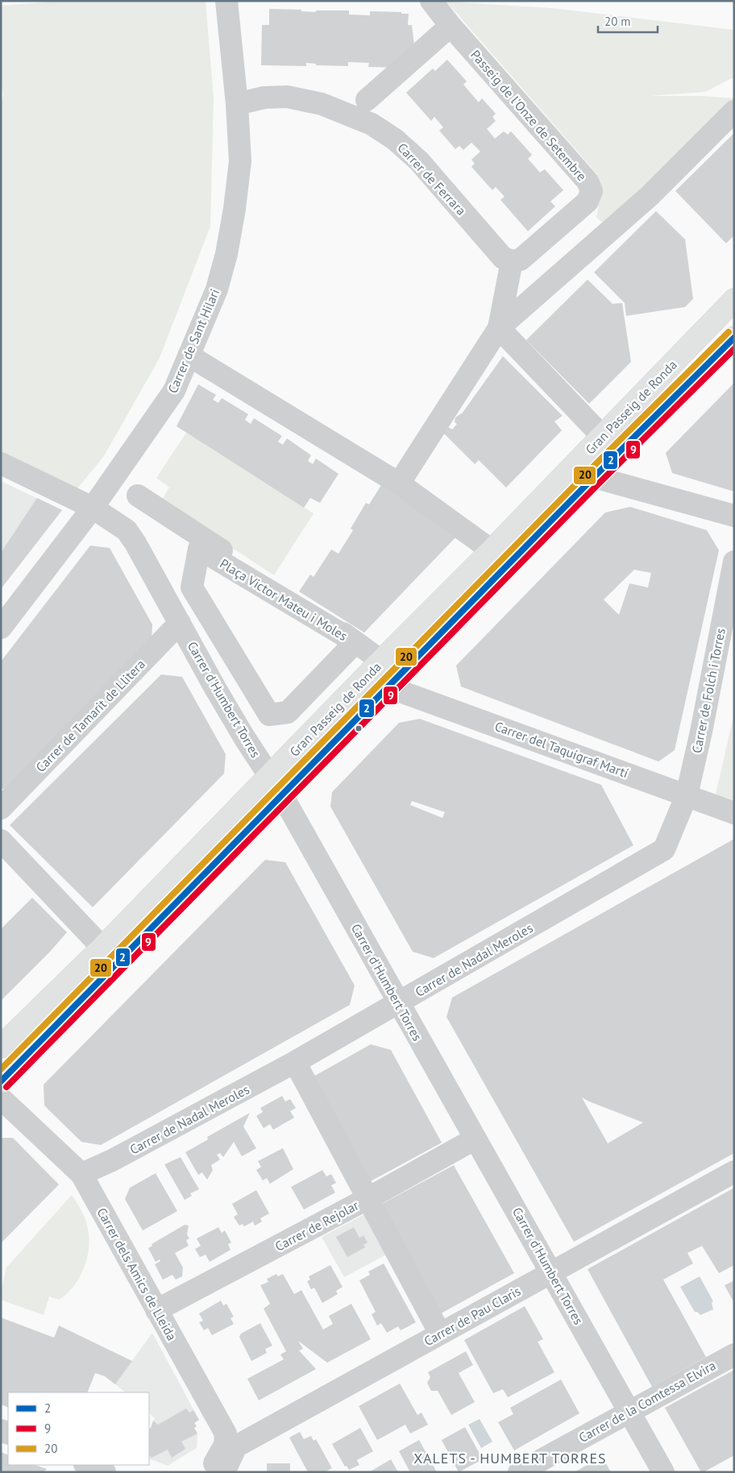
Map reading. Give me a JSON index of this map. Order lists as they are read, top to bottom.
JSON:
{
  "streets": {
    "main road": ["Gran Passeig de Ronda"],
    "street": [
      "Passeig de l'Onze de Setembre",
      "Carrer de Ferrara",
      "Carrer de Sant Hilari",
      "Plaça Victor Mateu i Moles",
      "Carrer de Folch i Torres",
      "Carrer d'Humbert Torres",
      "Carrer de Tamarit de Llitera",
      "Carrer del Taquígraf Martí",
      "Carrer de Nadal Meroles",
      "Carrer de Rejolar",
      "Carrer dels Amics de Lleida",
      "Carrer de Pau Claris",
      "Carrer de la Comtessa Elvira"
    ]
  },
  "crossings": [
    ["Passeig de l'Onze de Setembre", "Carrer de Ferrara"],
    ["Carrer de Ferrara", "Carrer de Sant Hilari"],
    ["Carrer de Sant Hilari", "Carrer d'Humbert Torres"],
    ["Gran Passeig de Ronda", "Carrer d'Humbert Torres"],
    ["Gran Passeig de Ronda", "Carrer del Taquígraf Martí"],
    ["Carrer de Folch i Torres", "Carrer del Taquígraf Martí"],
    ["Carrer de Folch i Torres", "Carrer de Nadal Meroles"],
    ["Carrer d'Humbert Torres", "Carrer de Tamarit de Llitera"],
    ["Carrer d'Humbert Torres", "Carrer de Nadal Meroles"],
    ["Carrer d'Humbert Torres", "Carrer de Rejolar"],
    ["Carrer d'Humbert Torres", "Carrer de Pau Claris"],
    ["Carrer d'Humbert Torres", "Carrer de la Comtessa Elvira"],
    ["Carrer del Taquígraf Martí", "Carrer de Nadal Meroles"],
    ["Carrer de Nadal Meroles", "Carrer dels Amics de Lleida"],
    ["Carrer de Rejolar", "Carrer dels Amics de Lleida"]
  ],
  "districts": ["XALETS - HUMBERT TORRES"],
  "lines": ["transit line 20", "transit line 2", "transit line 9"],
  "legend": ["2", "9", "20"],
  "scale_bar": "20 m"
}
